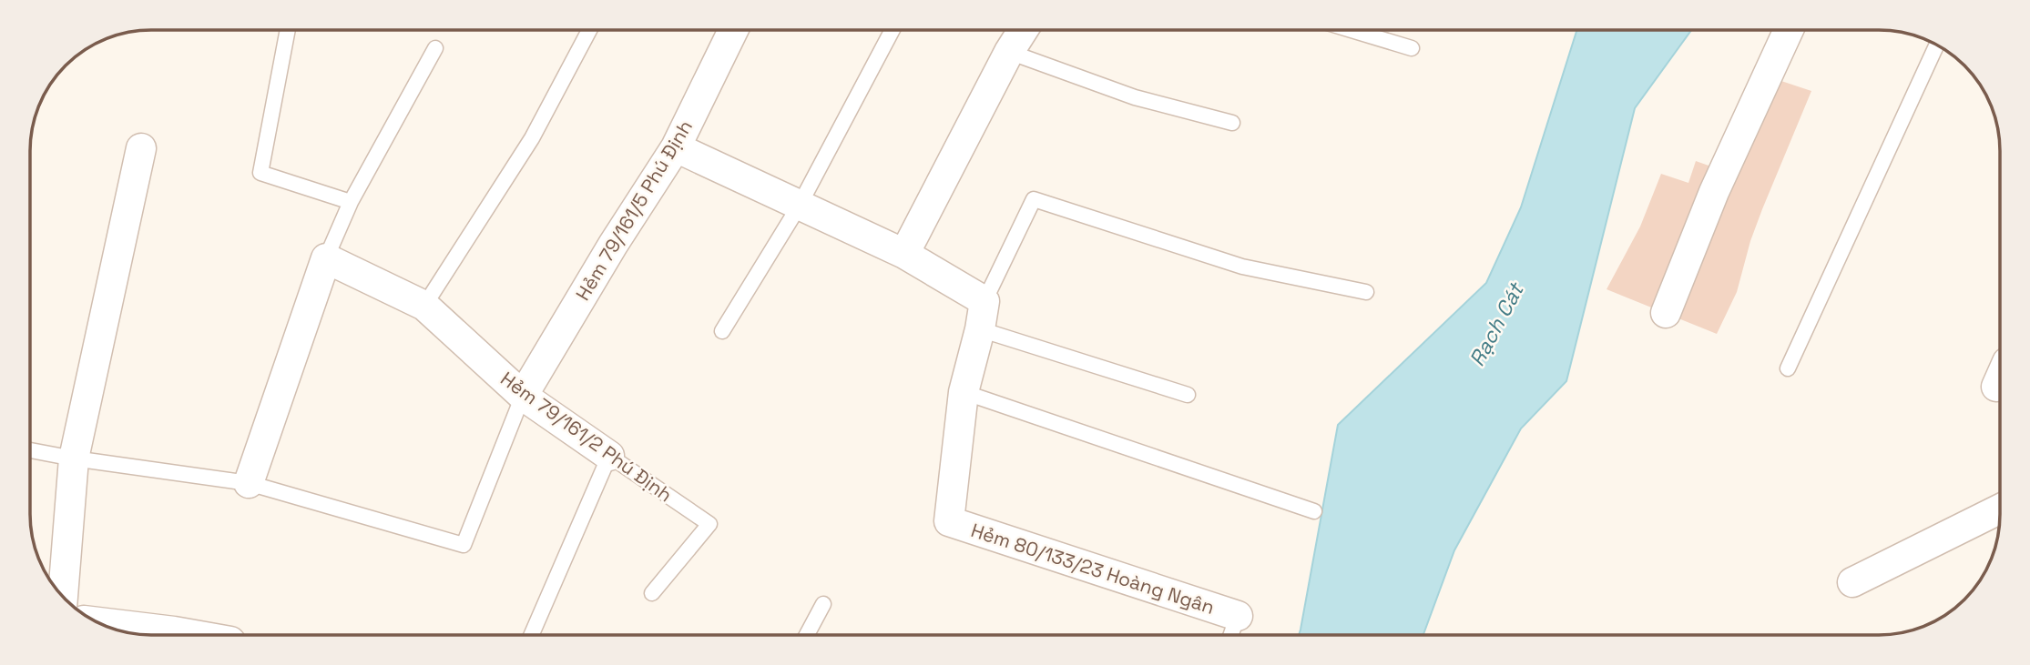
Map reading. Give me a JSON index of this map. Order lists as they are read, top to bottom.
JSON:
{
  "streets": {
    "street": ["Hẻm 79/161/5 Phú Định", "Hẻm 79/161/2 Phú Định", "Hẻm 80/133/23 Hoàng Ngân"]
  },
  "crossings": [
    ["Hẻm 79/161/5 Phú Định", "Hẻm 79/161/2 Phú Định"]
  ],
  "water": ["Rạch Cát"]
}
